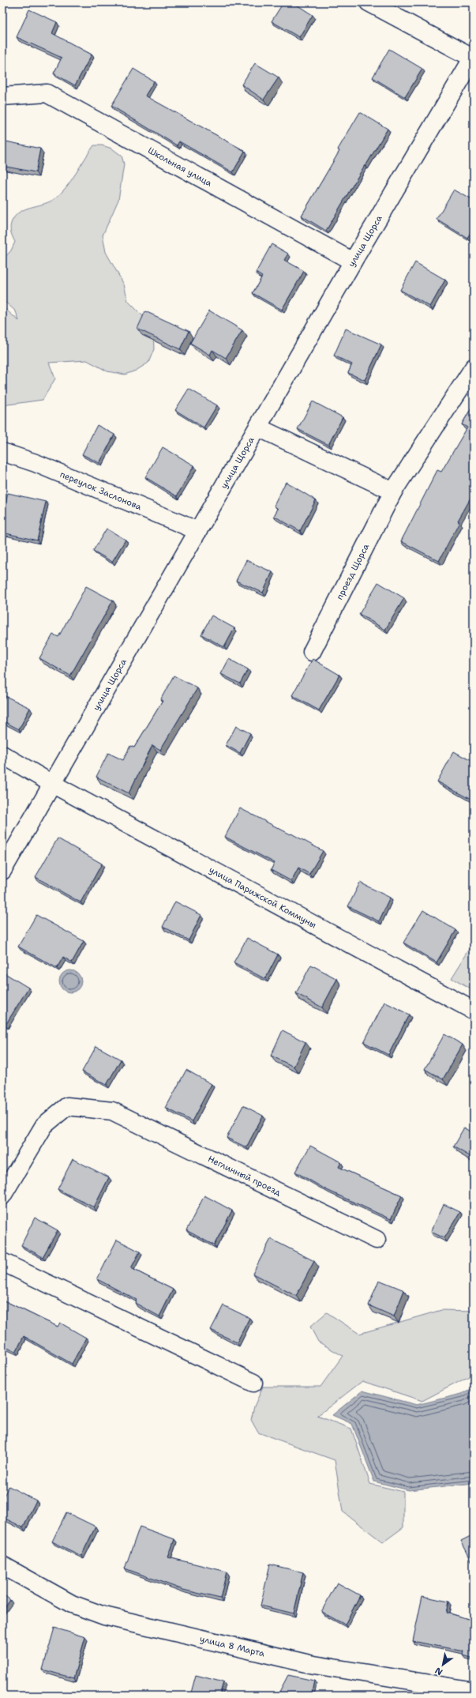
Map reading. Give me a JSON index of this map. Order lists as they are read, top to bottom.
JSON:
{
  "streets": {
    "street": [
      "Школьная улица",
      "улица Щорса",
      "переулок Заслонова",
      "проезд Щорса",
      "улица Парижской Коммуны",
      "Неглинный проезд",
      "улица 8 Марта"
    ]
  },
  "crossings": [
    ["Школьная улица", "улица Щорса"],
    ["улица Щорса", "переулок Заслонова"],
    ["улица Щорса", "улица Парижской Коммуны"]
  ],
  "north": "bottom left"
}
